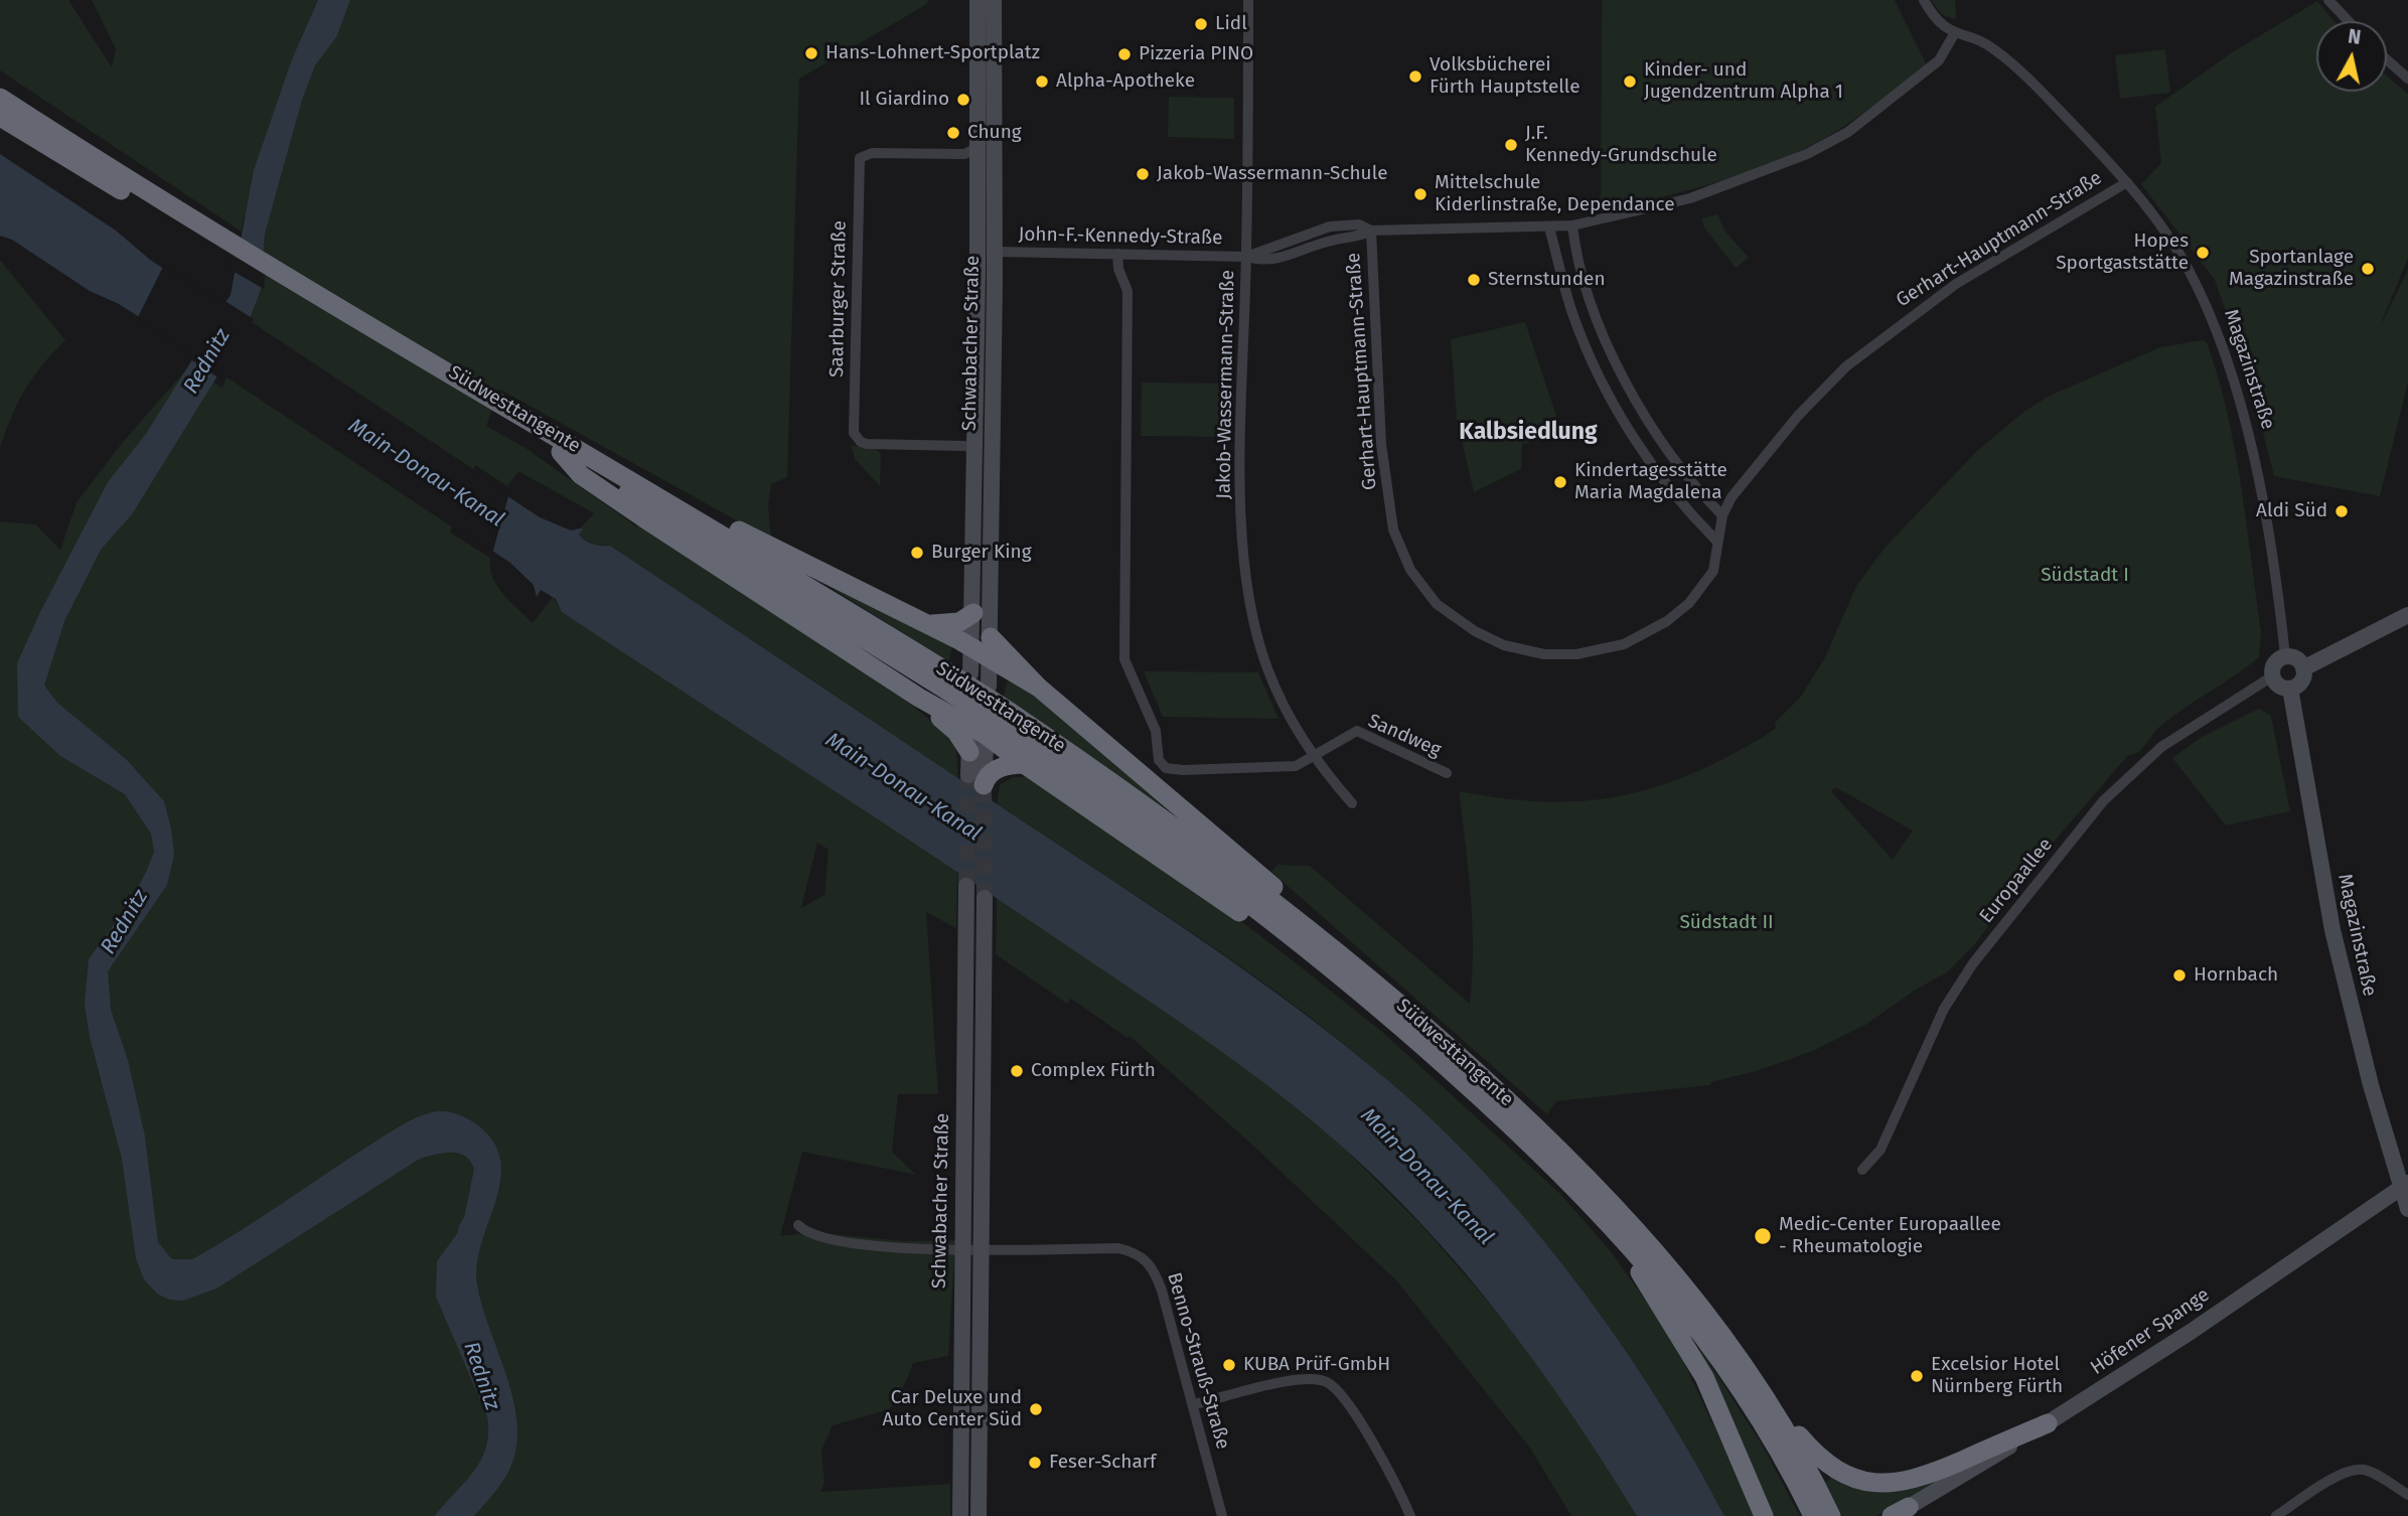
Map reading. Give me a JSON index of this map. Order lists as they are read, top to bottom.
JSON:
{
  "streets": {
    "highway": ["Südwesttangente"],
    "main road": ["Schwabacher Straße", "Magazinstraße", "Höfener Spange"],
    "street": [
      "John-F.-Kennedy-Straße",
      "Gerhart-Hauptmann-Straße",
      "Saarburger Straße",
      "Jakob-Wassermann-Straße",
      "Sandweg",
      "Europaallee",
      "Benno-Strauß-Straße"
    ]
  },
  "crossings": [
    ["John-F.-Kennedy-Straße", "Gerhart-Hauptmann-Straße"],
    ["John-F.-Kennedy-Straße", "Schwabacher Straße"],
    ["John-F.-Kennedy-Straße", "Magazinstraße"],
    ["John-F.-Kennedy-Straße", "Jakob-Wassermann-Straße"],
    ["Gerhart-Hauptmann-Straße", "Magazinstraße"],
    ["Saarburger Straße", "Schwabacher Straße"],
    ["Schwabacher Straße", "Benno-Strauß-Straße"],
    ["Magazinstraße", "Europaallee"],
    ["Magazinstraße", "Höfener Spange"],
    ["Jakob-Wassermann-Straße", "Sandweg"]
  ],
  "districts": ["Kalbsiedlung"],
  "water": ["Rednitz", "Main-Donau-Kanal"],
  "parks": ["Südstadt I", "Südstadt II"],
  "places": [
    "Lidl",
    "Hans-Lohnert-Sportplatz",
    "Pizzeria PINO",
    "Volksbücherei Fürth Hauptstelle",
    "Alpha-Apotheke",
    "Kinder- und Jugendzentrum Alpha 1",
    "Il Giardino",
    "Chung",
    "J.F. Kennedy-Grundschule",
    "Jakob-Wassermann-Schule",
    "Mittelschule Kiderlinstraße, Dependance",
    "Hopes Sportgaststätte",
    "Sportanlage Magazinstraße",
    "Sternstunden",
    "Kindertagesstätte Maria Magdalena",
    "Aldi Süd",
    "Burger King",
    "Hornbach",
    "Complex Fürth",
    "Medic-Center Europaallee - Rheumatologie",
    "KUBA Prüf-GmbH",
    "Excelsior Hotel Nürnberg Fürth",
    "Car Deluxe und Auto Center Süd",
    "Feser-Scharf"
  ],
  "north": "top"
}
